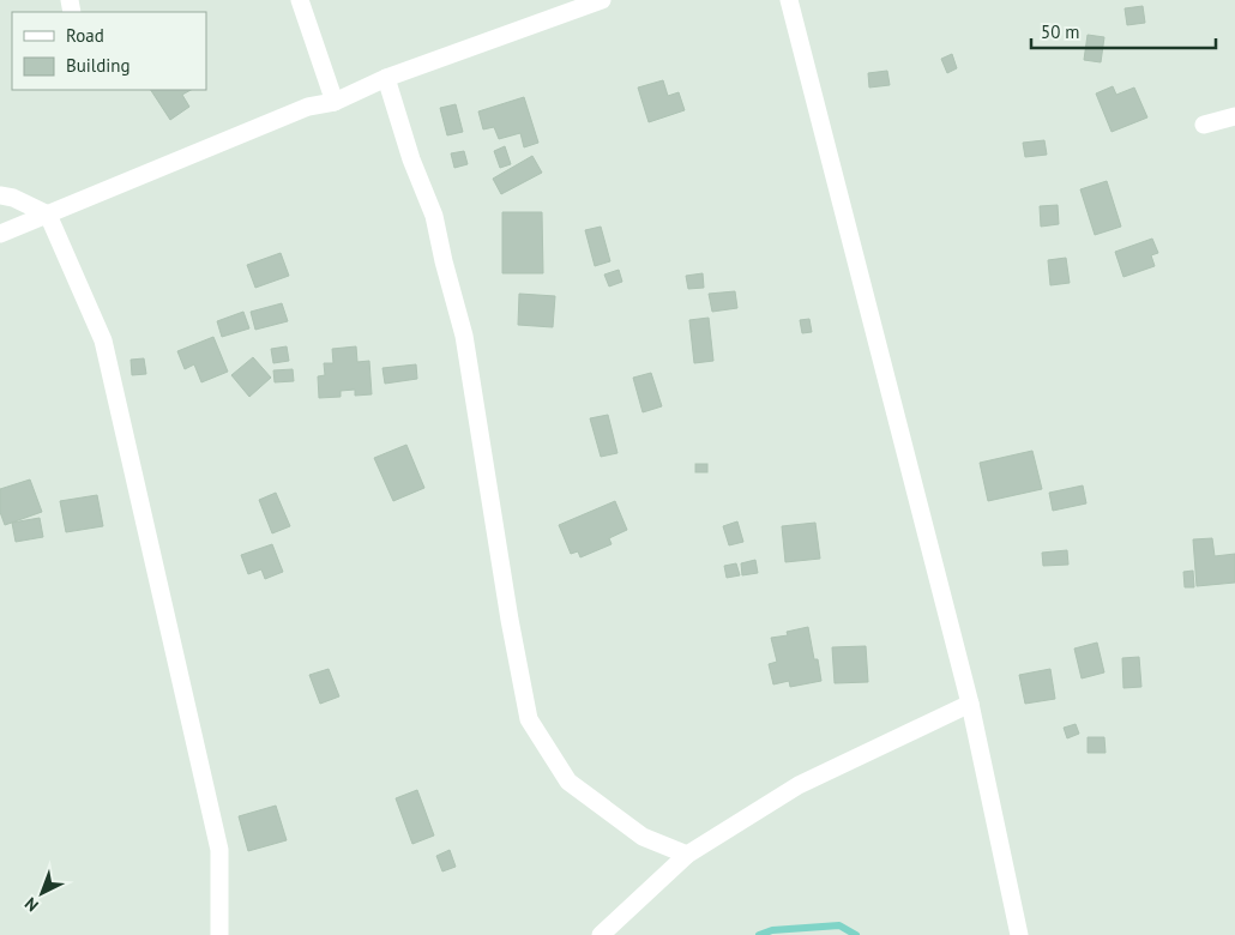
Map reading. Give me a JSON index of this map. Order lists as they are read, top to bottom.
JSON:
{
  "legend": ["Road", "Building"],
  "scale_bar": "50 m",
  "north": "bottom left"
}
